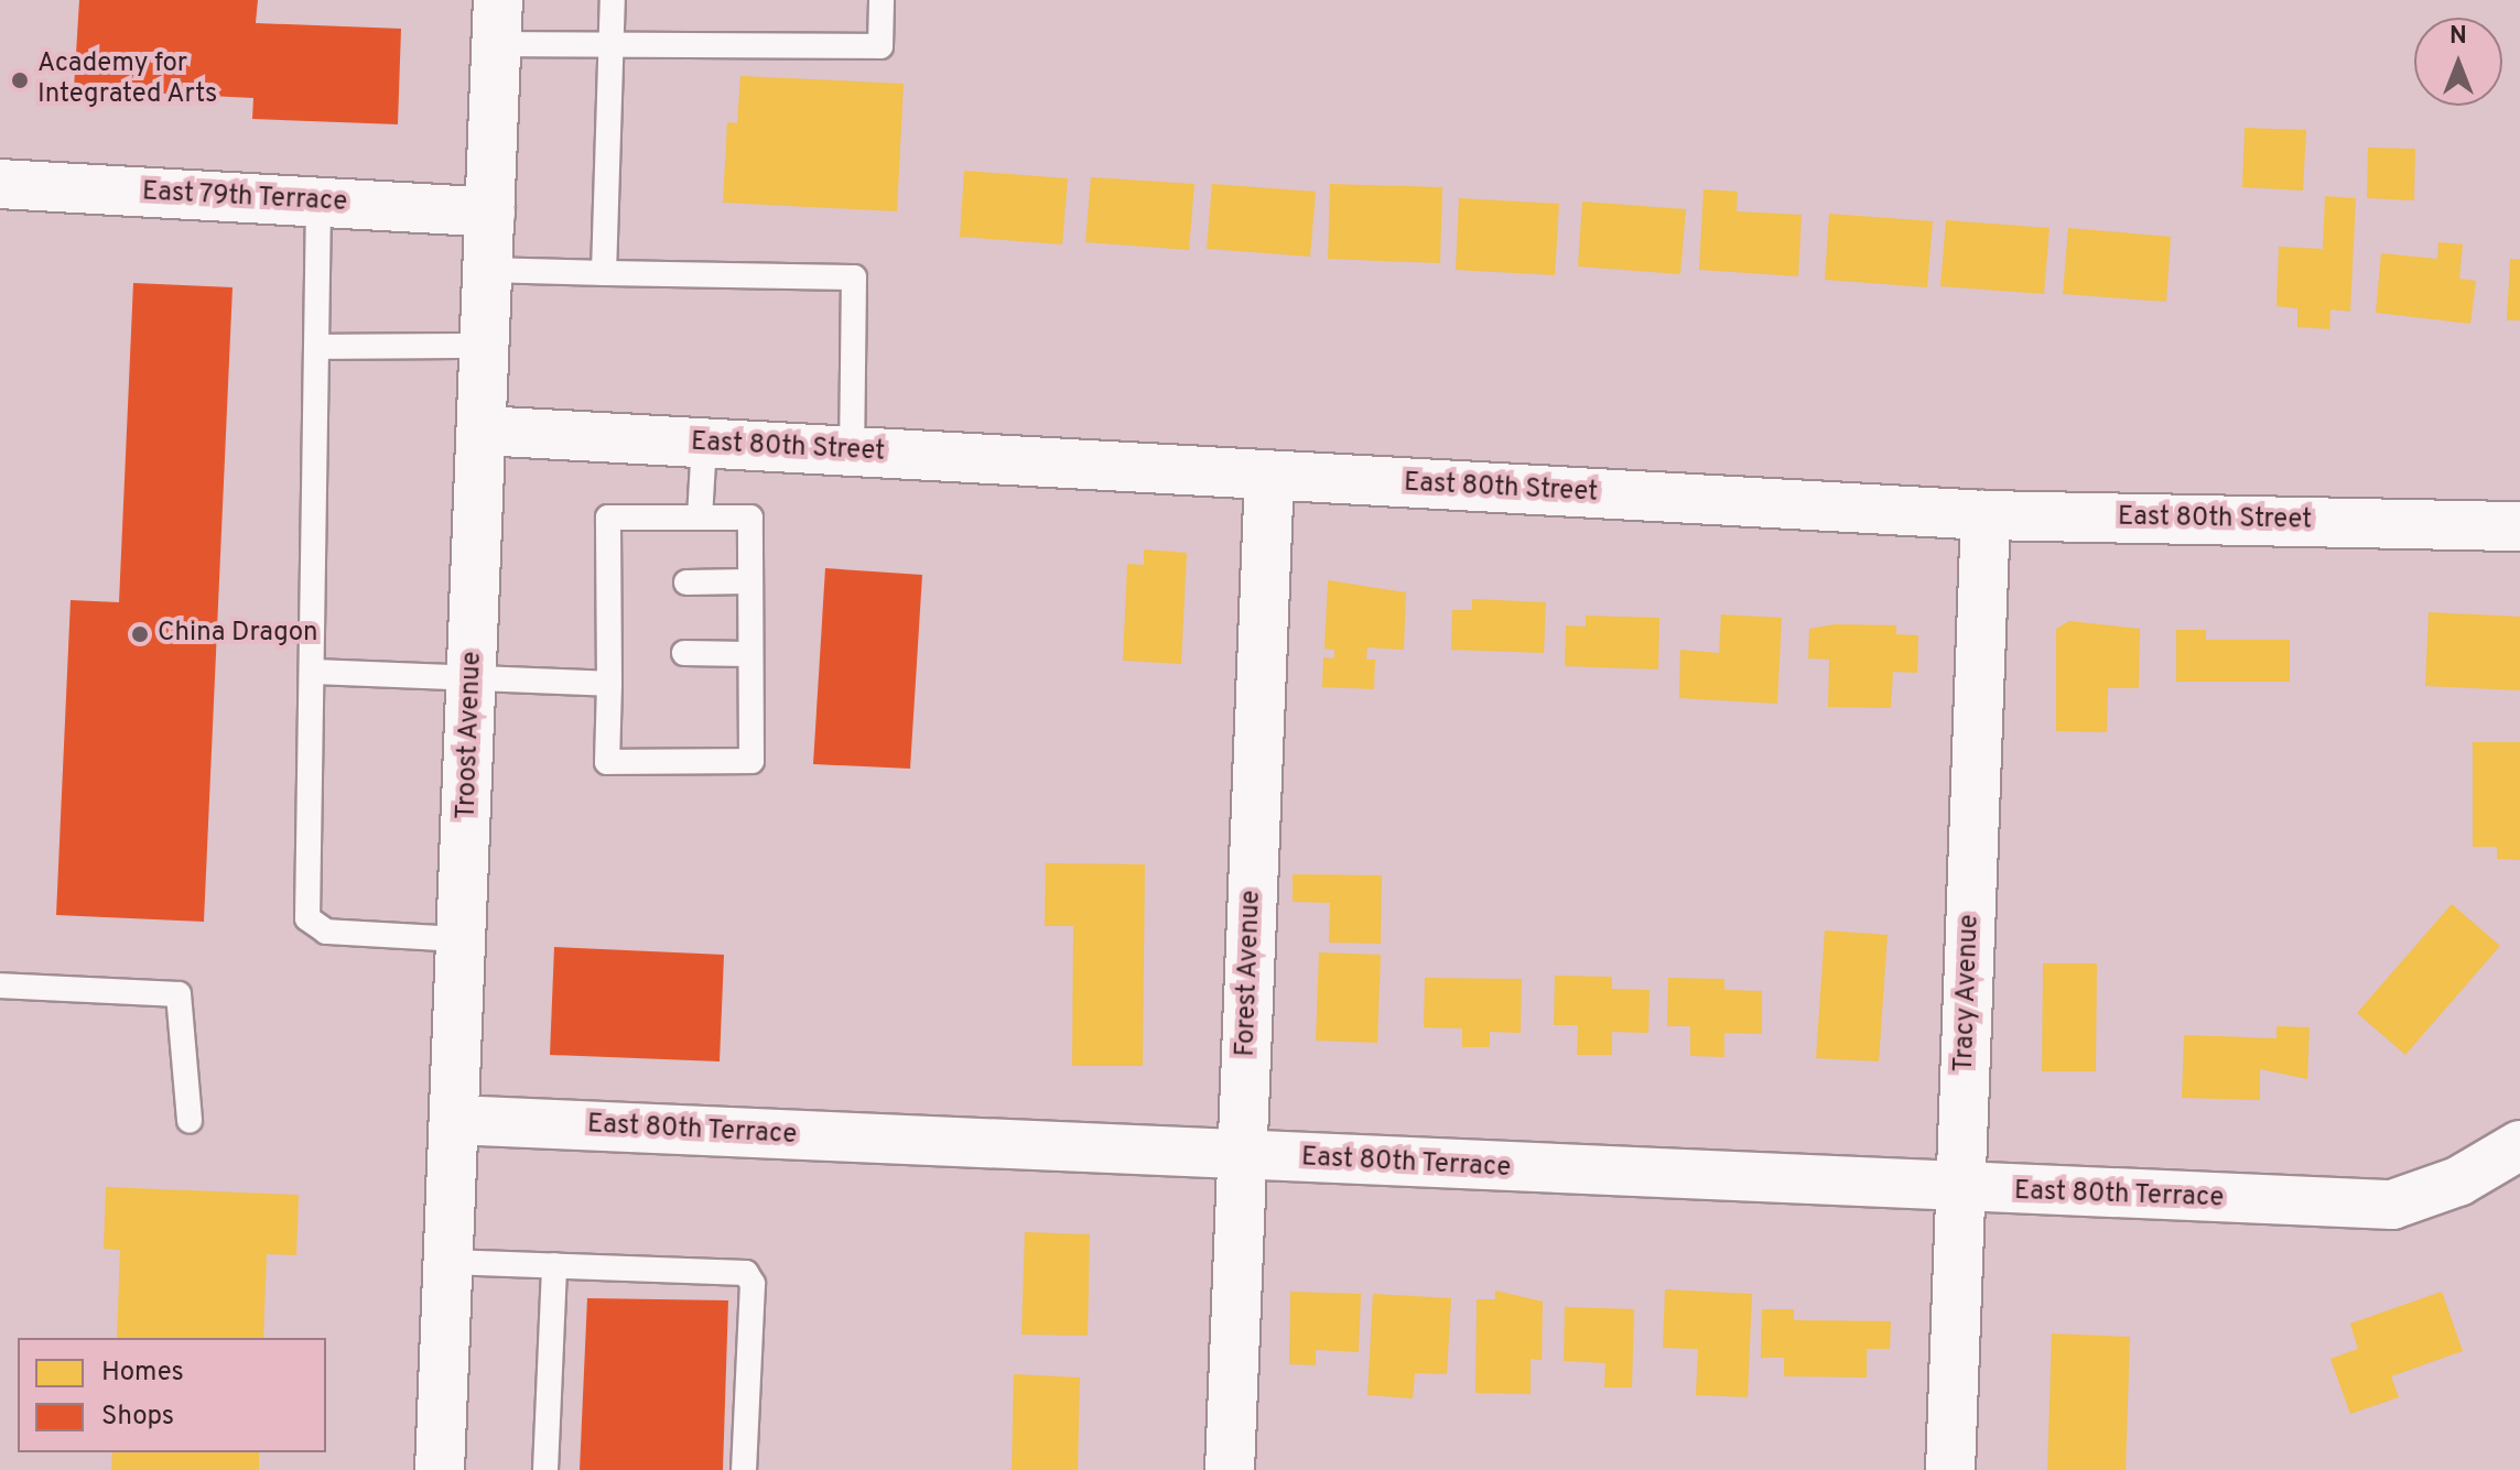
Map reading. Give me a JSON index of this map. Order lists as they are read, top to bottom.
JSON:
{
  "streets": {
    "street": [
      "East 79th Terrace",
      "East 80th Street",
      "Troost Avenue",
      "Forest Avenue",
      "Tracy Avenue",
      "East 80th Terrace"
    ]
  },
  "crossings": [
    ["East 79th Terrace", "Troost Avenue"],
    ["East 80th Street", "Troost Avenue"],
    ["East 80th Street", "Forest Avenue"],
    ["East 80th Street", "Tracy Avenue"],
    ["Troost Avenue", "East 80th Terrace"],
    ["Forest Avenue", "East 80th Terrace"],
    ["Tracy Avenue", "East 80th Terrace"]
  ],
  "places": ["Academy for Integrated Arts", "China Dragon"],
  "legend": ["Homes", "Shops"],
  "north": "top"
}
